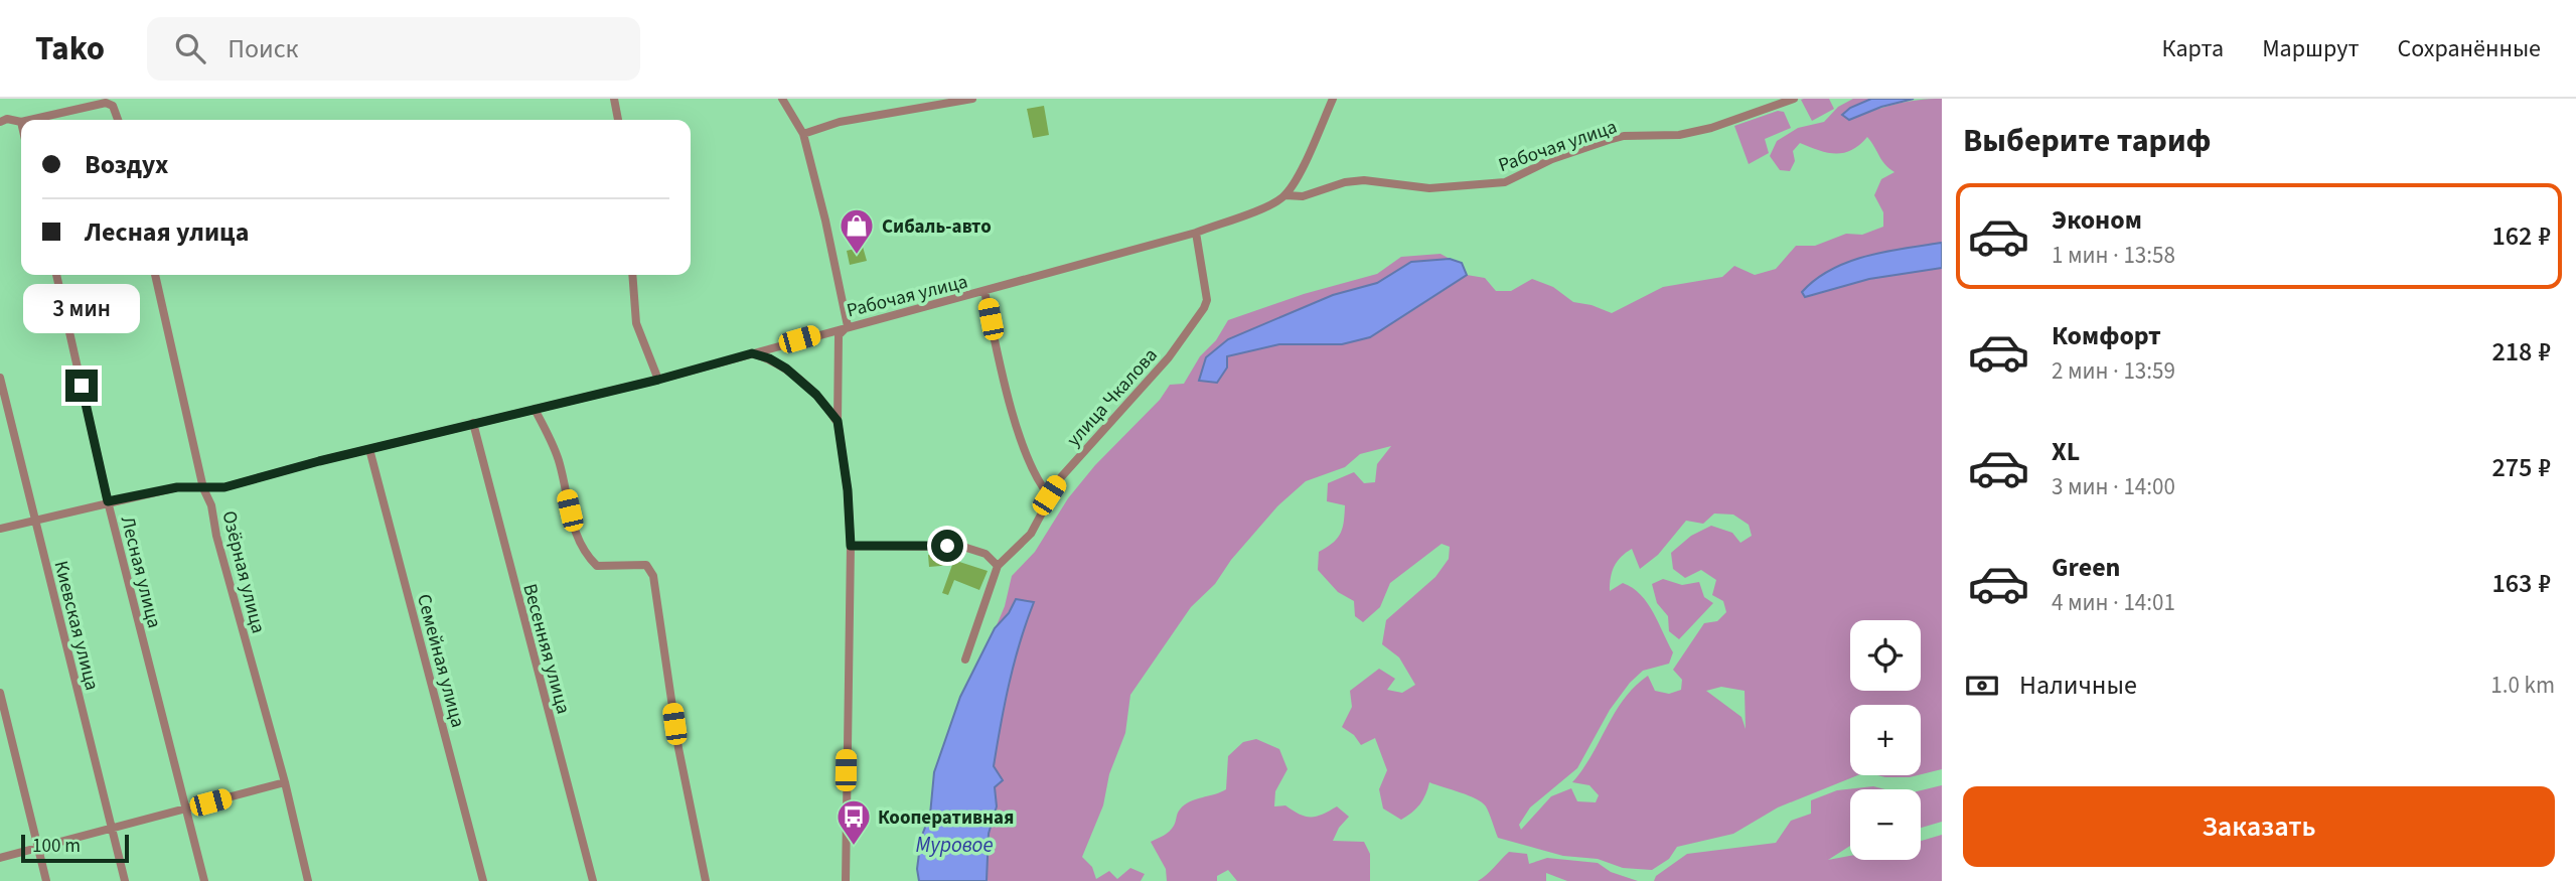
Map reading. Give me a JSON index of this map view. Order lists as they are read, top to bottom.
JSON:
{
  "streets": {
    "street": [
      "Рабочая улица",
      "улица Чкалова",
      "Лесная улица",
      "Озёрная улица",
      "Киевская улица",
      "Весенняя улица",
      "Семейная улица"
    ]
  },
  "crossings": [
    ["Рабочая улица", "улица Чкалова"],
    ["Рабочая улица", "Лесная улица"],
    ["Рабочая улица", "Озёрная улица"],
    ["Рабочая улица", "Киевская улица"],
    ["Рабочая улица", "Весенняя улица"],
    ["Рабочая улица", "Семейная улица"]
  ],
  "water": ["Муровое"],
  "places": {
    "shop": ["Сибаль-авто"],
    "bus stop": ["Кооперативная"]
  },
  "scale_bar": "100 m",
  "page": {
    "header": "Tako",
    "search": "Поиск",
    "nav": ["Карта", "Маршрут", "Сохранённые"],
    "heading": "Выберите тариф",
    "banner": ["Воздух", "Лесная улица"],
    "list": [
      {
        "name": "Эконом",
        "note": "1 мин · 13:58",
        "value": "162 ₽"
      },
      {
        "name": "Комфорт",
        "note": "2 мин · 13:59",
        "value": "218 ₽"
      },
      {
        "name": "XL",
        "note": "3 мин · 14:00",
        "value": "275 ₽"
      },
      {
        "name": "Green",
        "note": "4 мин · 14:01",
        "value": "163 ₽"
      }
    ],
    "bubble": "3 мин",
    "map_buttons": ["+", "−"],
    "pay": ["Наличные", "1.0 km"],
    "buttons": "Заказать",
    "scale": "100 m"
  }
}
